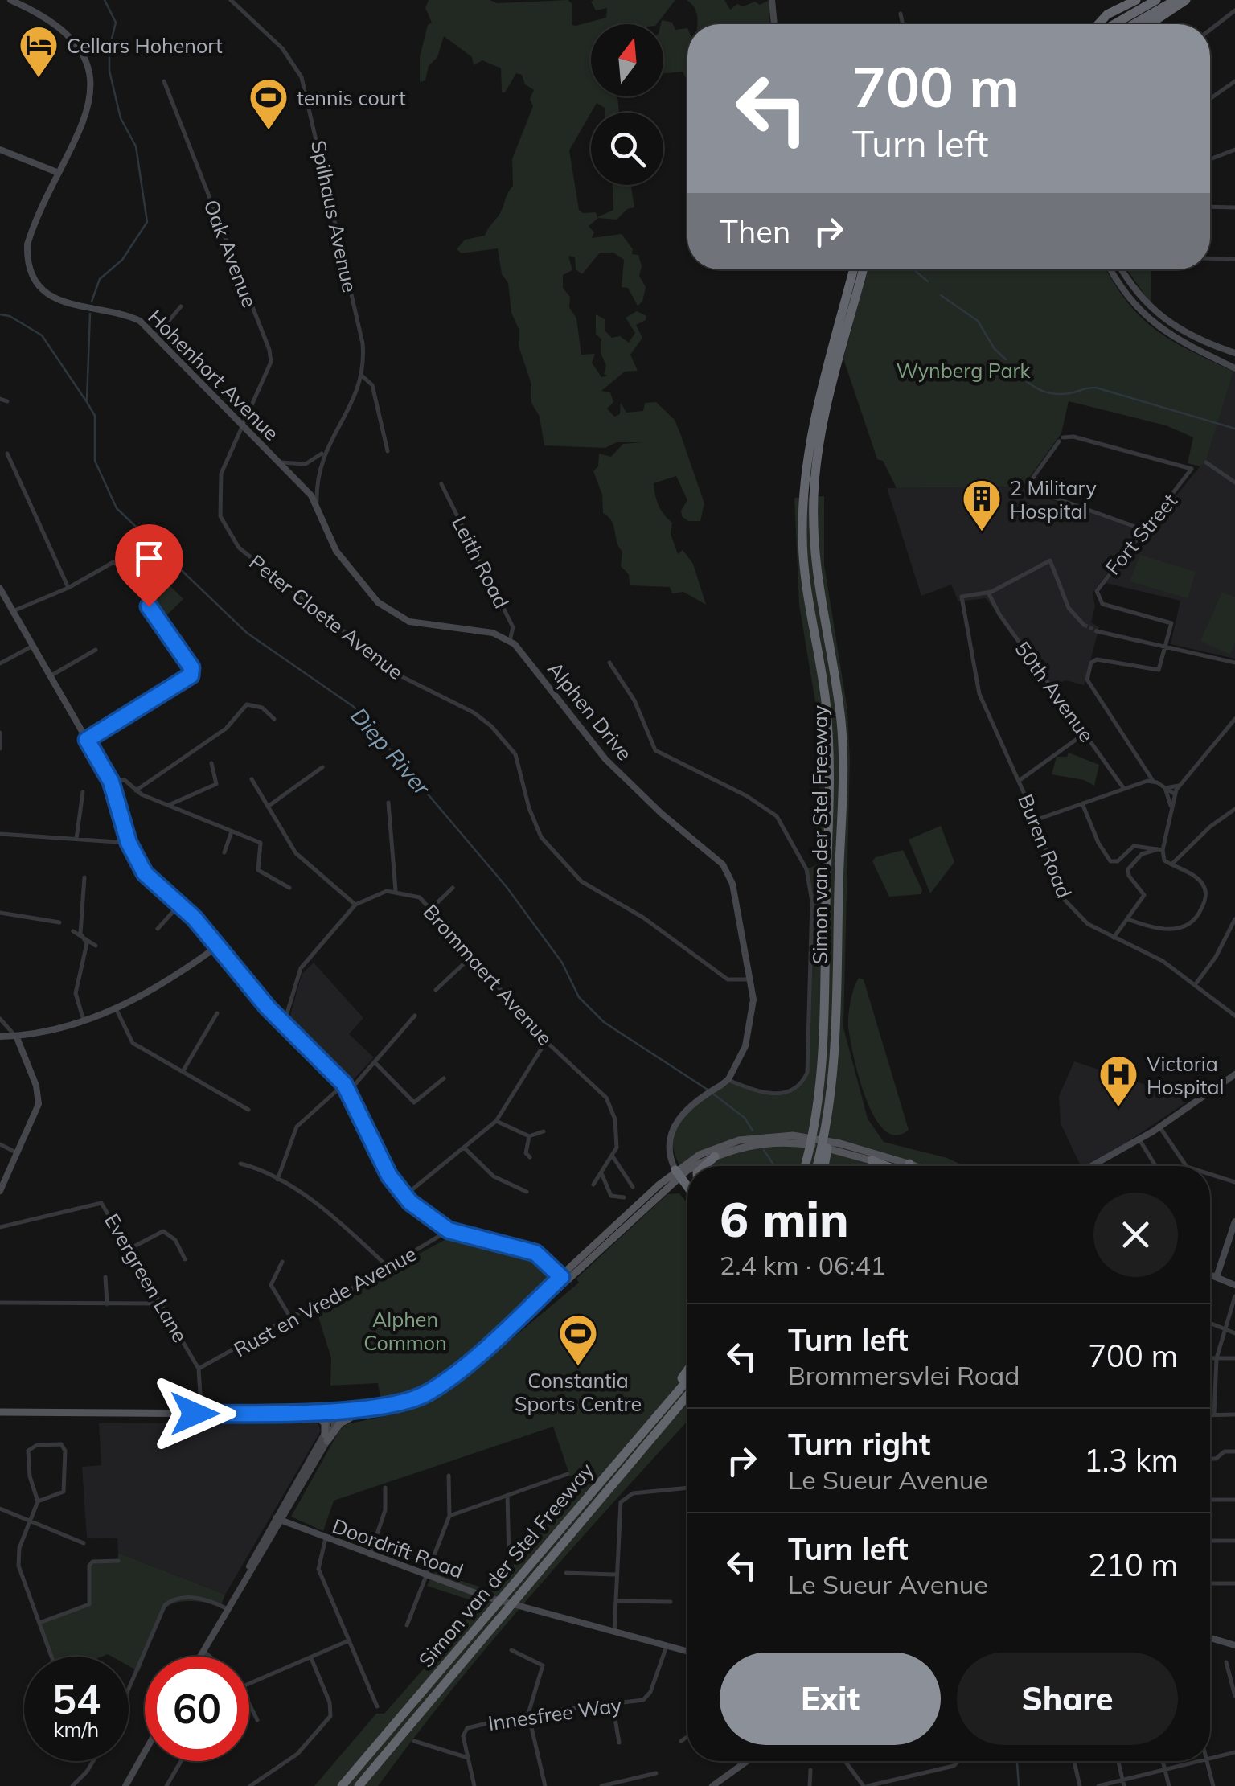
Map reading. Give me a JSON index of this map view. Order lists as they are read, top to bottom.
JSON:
{
  "streets": {
    "highway": ["Simon van der Stel Freeway"],
    "street": [
      "Spilhaus Avenue",
      "Oak Avenue",
      "Hohenhort Avenue",
      "Fort Street",
      "Leith Road",
      "Peter Cloete Avenue",
      "50th Avenue",
      "Alphen Drive",
      "Buren Road",
      "Brommaert Avenue",
      "Evergreen Lane",
      "Rust en Vrede Avenue",
      "Doordrift Road",
      "Innesfree Way"
    ]
  },
  "crossings": [
    ["Spilhaus Avenue", "Alphen Drive"],
    ["Oak Avenue", "Hohenhort Avenue"],
    ["Oak Avenue", "Peter Cloete Avenue"],
    ["Hohenhort Avenue", "Peter Cloete Avenue"],
    ["Hohenhort Avenue", "Alphen Drive"],
    ["Leith Road", "Alphen Drive"],
    ["Peter Cloete Avenue", "Alphen Drive"],
    ["50th Avenue", "Buren Road"],
    ["Evergreen Lane", "Rust en Vrede Avenue"],
    ["Doordrift Road", "Innesfree Way"]
  ],
  "water": ["Diep River"],
  "parks": ["Wynberg Park", "Alphen Common"],
  "places": {
    "hotel": ["Cellars Hohenort"],
    "sports": ["tennis court", "Constantia Sports Centre"],
    "building": ["2 Military Hospital"],
    "hospital": ["Victoria Hospital"]
  },
  "north": "top",
  "page": {
    "turn": ["700 m", "Turn left"],
    "then": "Then",
    "heading": ["6 min", "2.4 km · 06:41"],
    "list": [
      {
        "name": "Turn left",
        "note": "Brommersvlei Road",
        "value": "700 m"
      },
      {
        "name": "Turn right",
        "note": "Le Sueur Avenue",
        "value": "1.3 km"
      },
      {
        "name": "Turn left",
        "note": "Le Sueur Avenue",
        "value": "210 m"
      }
    ],
    "buttons": ["Exit", "Share"],
    "speed": "54 km/h",
    "limit": "60"
  }
}
